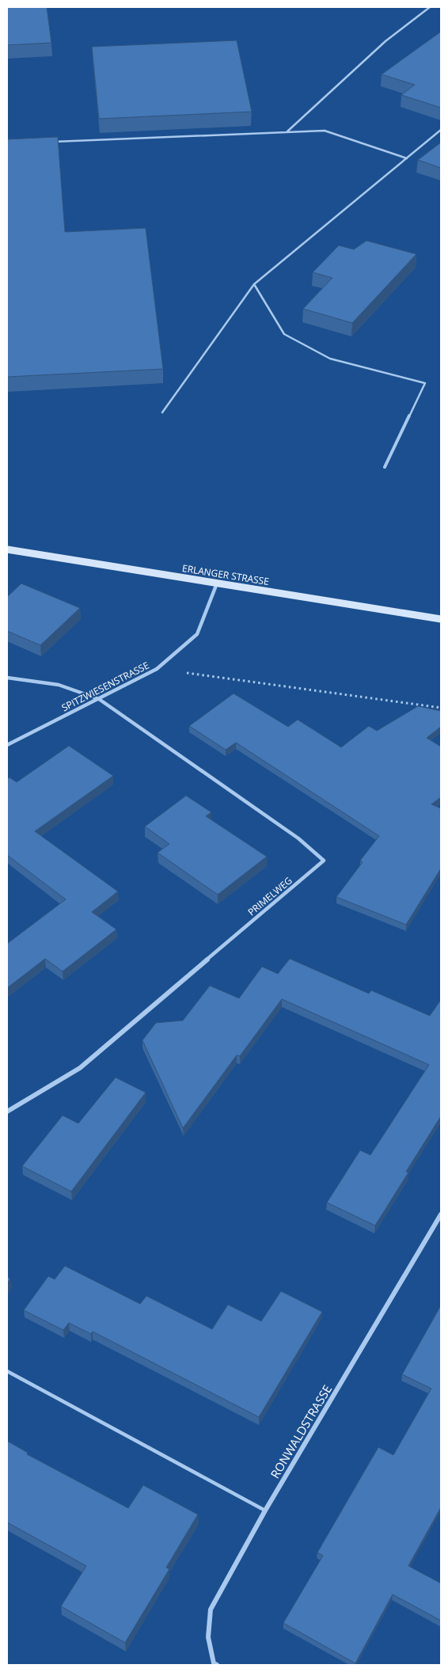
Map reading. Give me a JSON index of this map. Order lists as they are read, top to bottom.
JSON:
{
  "streets": {
    "main road": ["ERLANGER STRASSE"],
    "street": ["SPITZWIESENSTRASSE", "PRIMELWEG", "RONWALDSTRASSE"]
  },
  "crossings": [
    ["ERLANGER STRASSE", "SPITZWIESENSTRASSE"],
    ["SPITZWIESENSTRASSE", "PRIMELWEG"]
  ]
}
